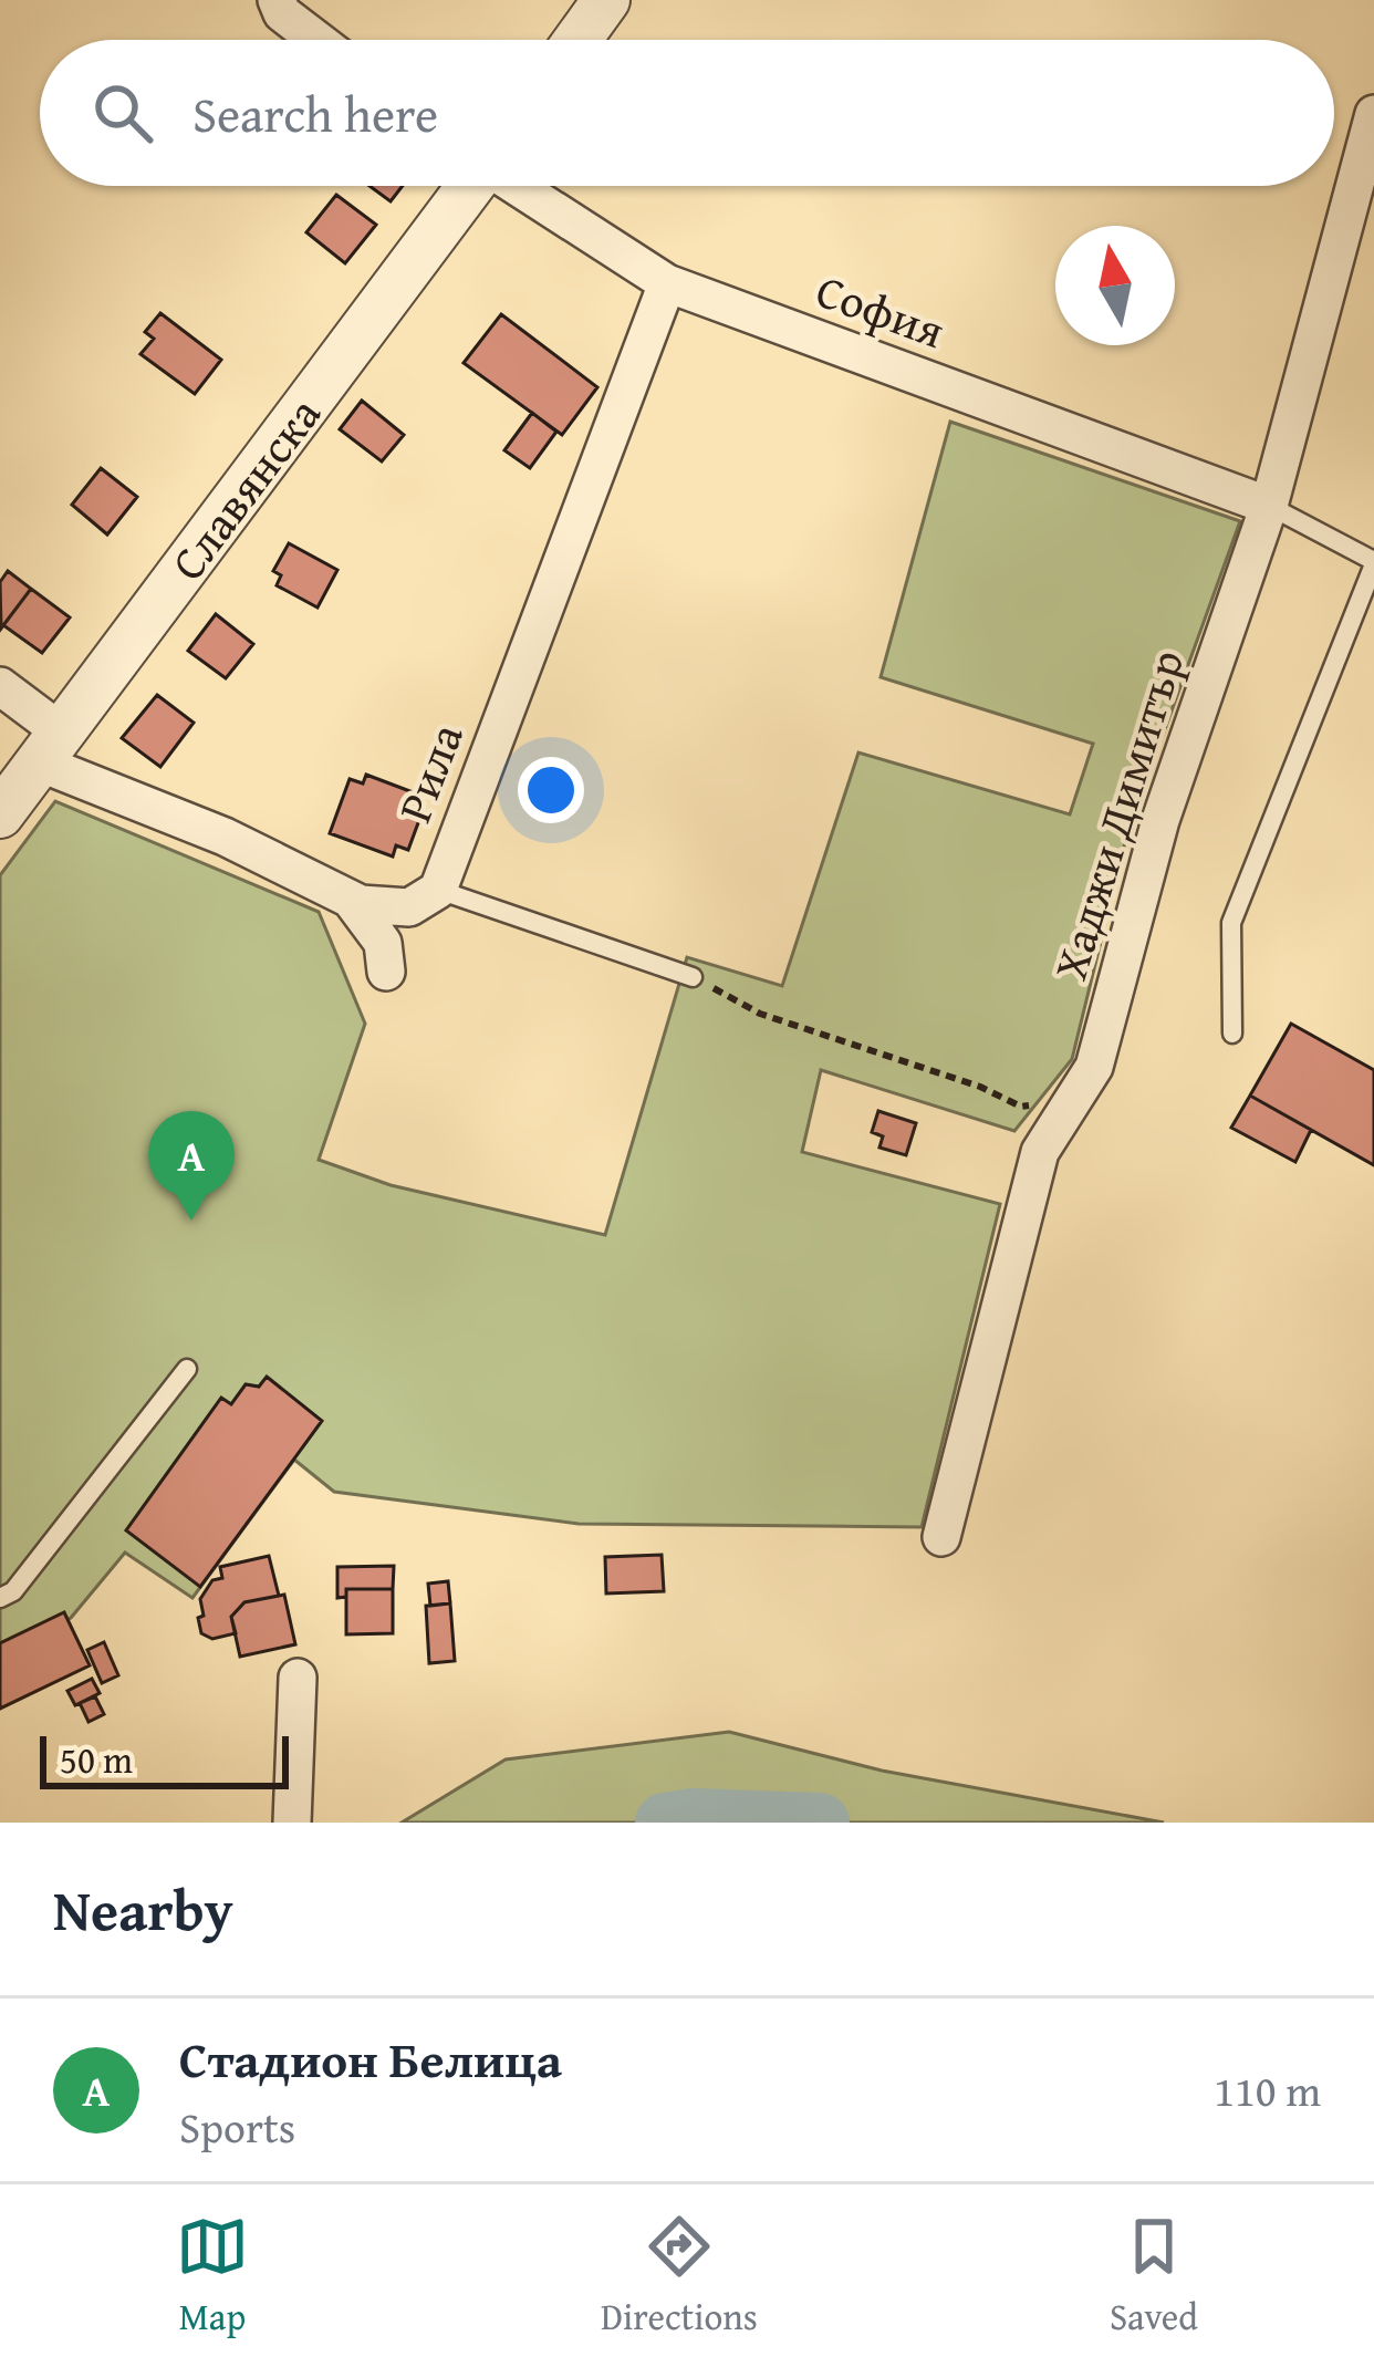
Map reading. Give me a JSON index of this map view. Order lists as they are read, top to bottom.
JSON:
{
  "streets": {
    "street": [
      "София",
      "Славянска",
      "Рила",
      "Хаджи Димитър"
    ]
  },
  "crossings": [
    ["София", "Рила"],
    ["София", "Хаджи Димитър"],
    ["Славянска", "Рила"]
  ],
  "scale_bar": "50 m",
  "north": "top",
  "page": {
    "search": "Search here",
    "pins": "A",
    "scale": "50 m",
    "heading": "Nearby",
    "list": [
      {
        "mark": "A",
        "name": "Стадион Белица",
        "note": "Sports",
        "value": "110 m"
      }
    ],
    "nav": ["Map", "Directions", "Saved"]
  }
}
